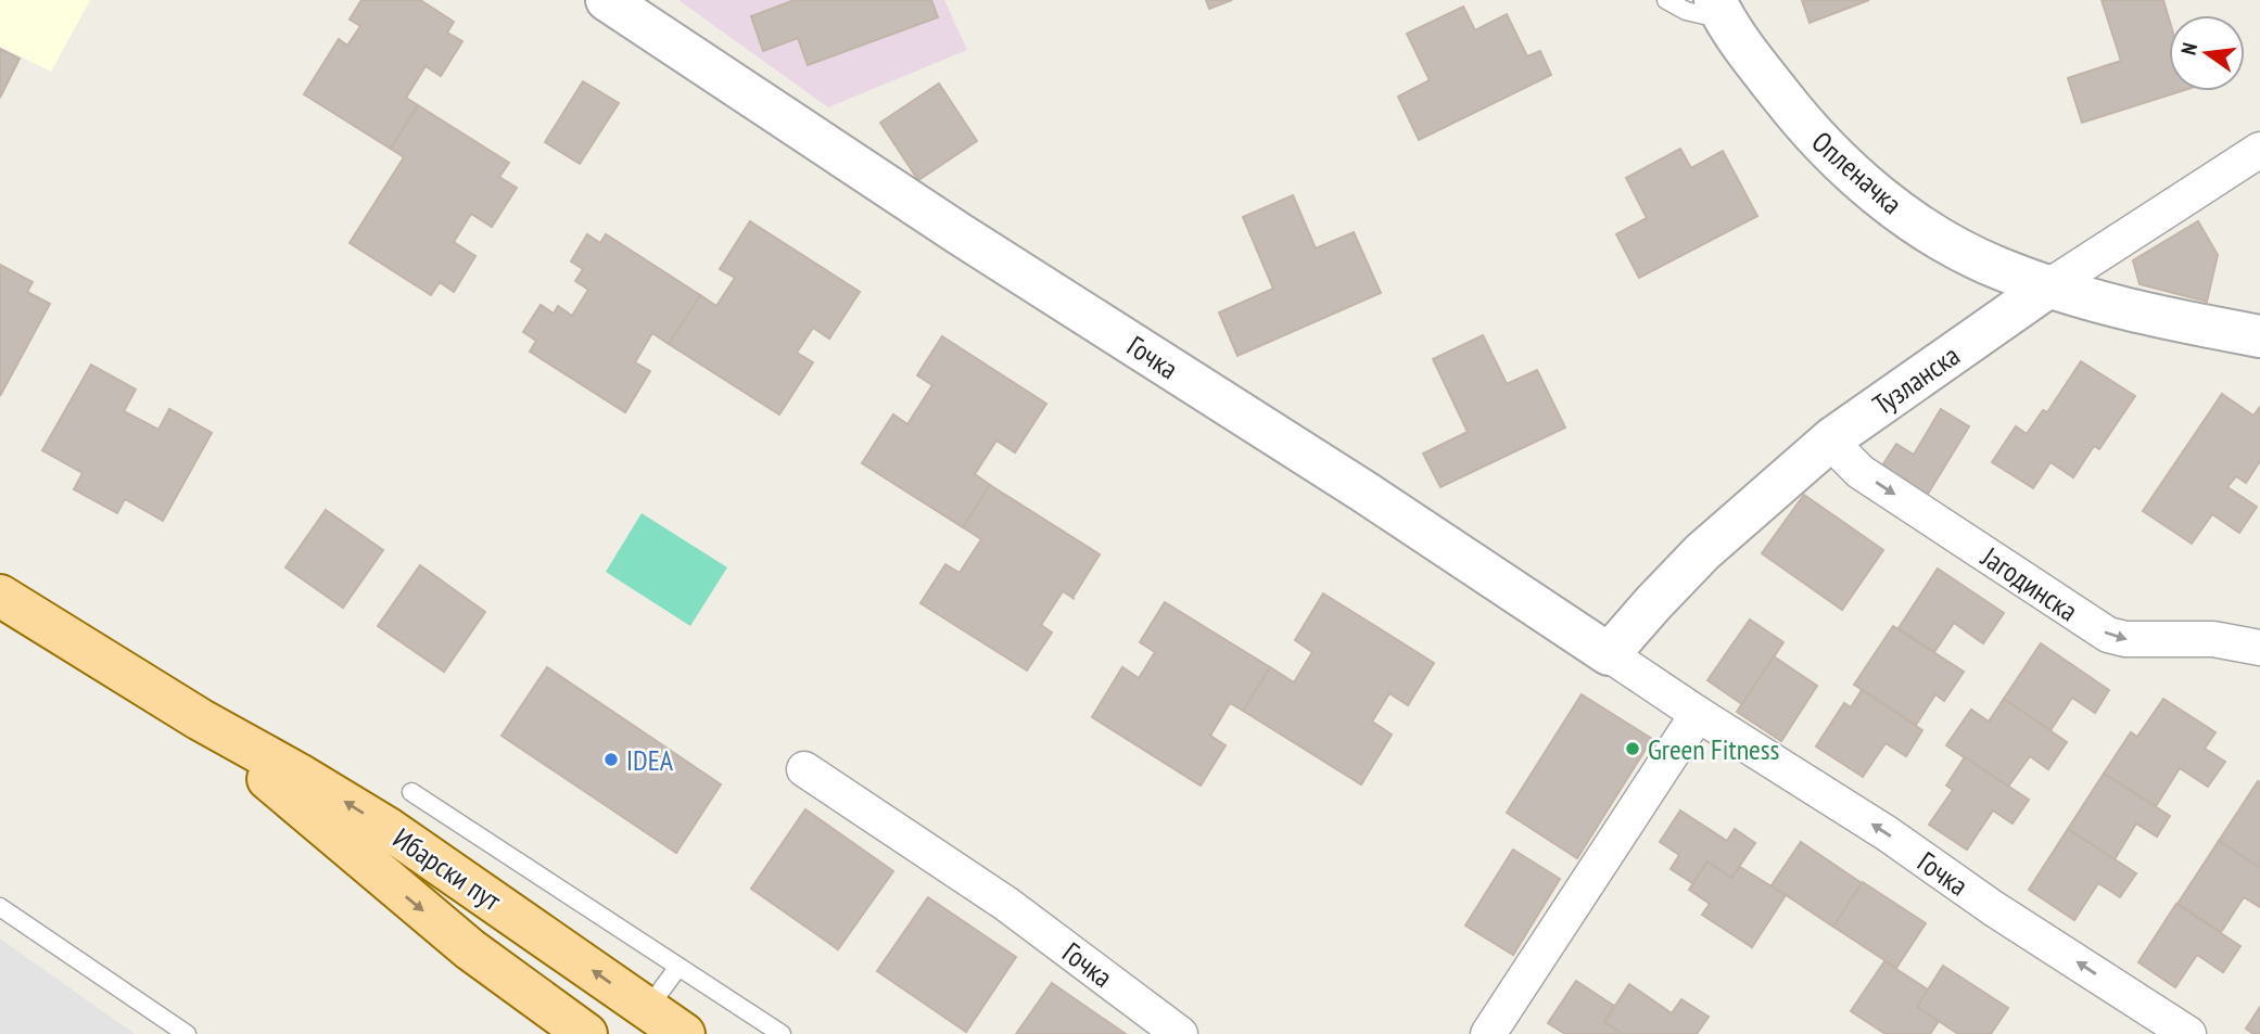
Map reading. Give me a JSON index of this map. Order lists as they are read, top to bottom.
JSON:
{
  "streets": {
    "main road": ["Ибарски пут"],
    "street": [
      "Опленачка",
      "Гочка",
      "Тузланска",
      "Јагодинска"
    ]
  },
  "crossings": [
    ["Опленачка", "Тузланска"],
    ["Гочка", "Тузланска"],
    ["Тузланска", "Јагодинска"]
  ],
  "one_way": ["Јагодинска"],
  "places": ["Green Fitness", "IDEA"],
  "north": "left"
}
